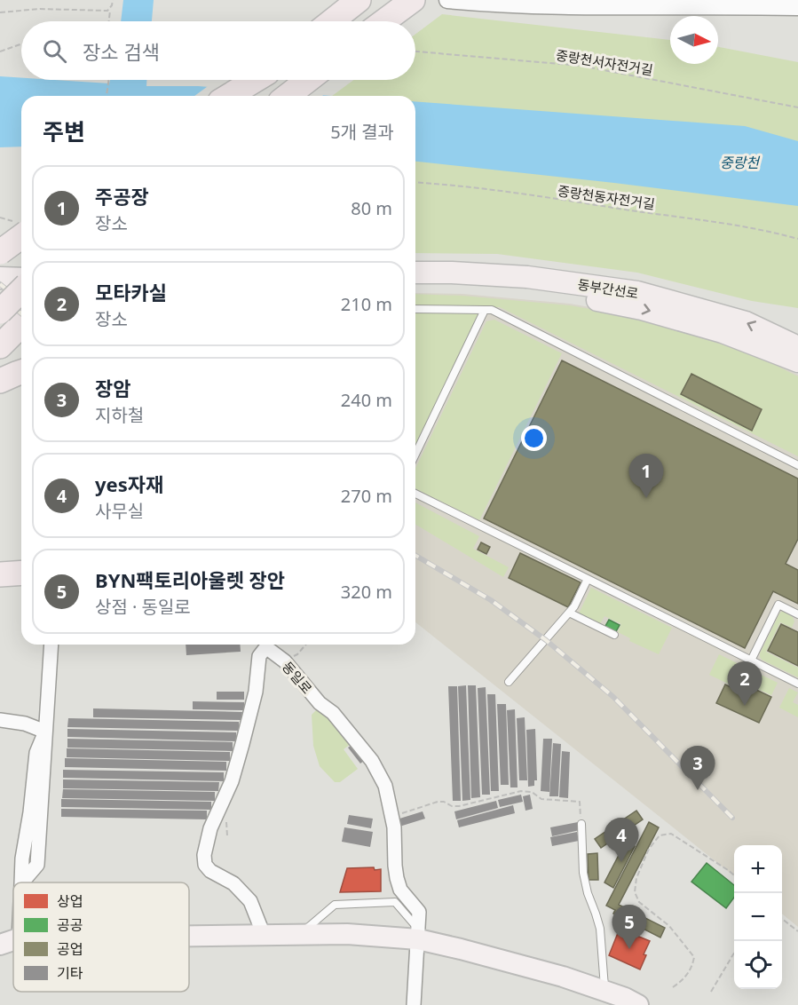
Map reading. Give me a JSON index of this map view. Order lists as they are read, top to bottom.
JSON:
{
  "streets": {
    "highway": ["동부간선로"],
    "street": ["동일로"],
    "path": ["중랑천서자전거길", "중랑천동자전거길"]
  },
  "water": ["중랑천"],
  "legend": [
    "상업",
    "공공",
    "공업",
    "기타"
  ],
  "north": "right",
  "page": {
    "search": "장소 검색",
    "heading": ["주변", "5개 결과"],
    "list": [
      {
        "mark": "1",
        "name": "주공장",
        "note": "장소",
        "value": "80 m"
      },
      {
        "mark": "2",
        "name": "모타카실",
        "note": "장소",
        "value": "210 m"
      },
      {
        "mark": "3",
        "name": "장암",
        "note": "지하철",
        "value": "240 m"
      },
      {
        "mark": "4",
        "name": "yes자재",
        "note": "사무실",
        "value": "270 m"
      },
      {
        "mark": "5",
        "name": "BYN팩토리아울렛 장안",
        "note": "상점 · 동일로",
        "value": "320 m"
      }
    ],
    "pins": [
      "1",
      "2",
      "3",
      "4",
      "5"
    ],
    "map_buttons": ["+", "−"]
  }
}
